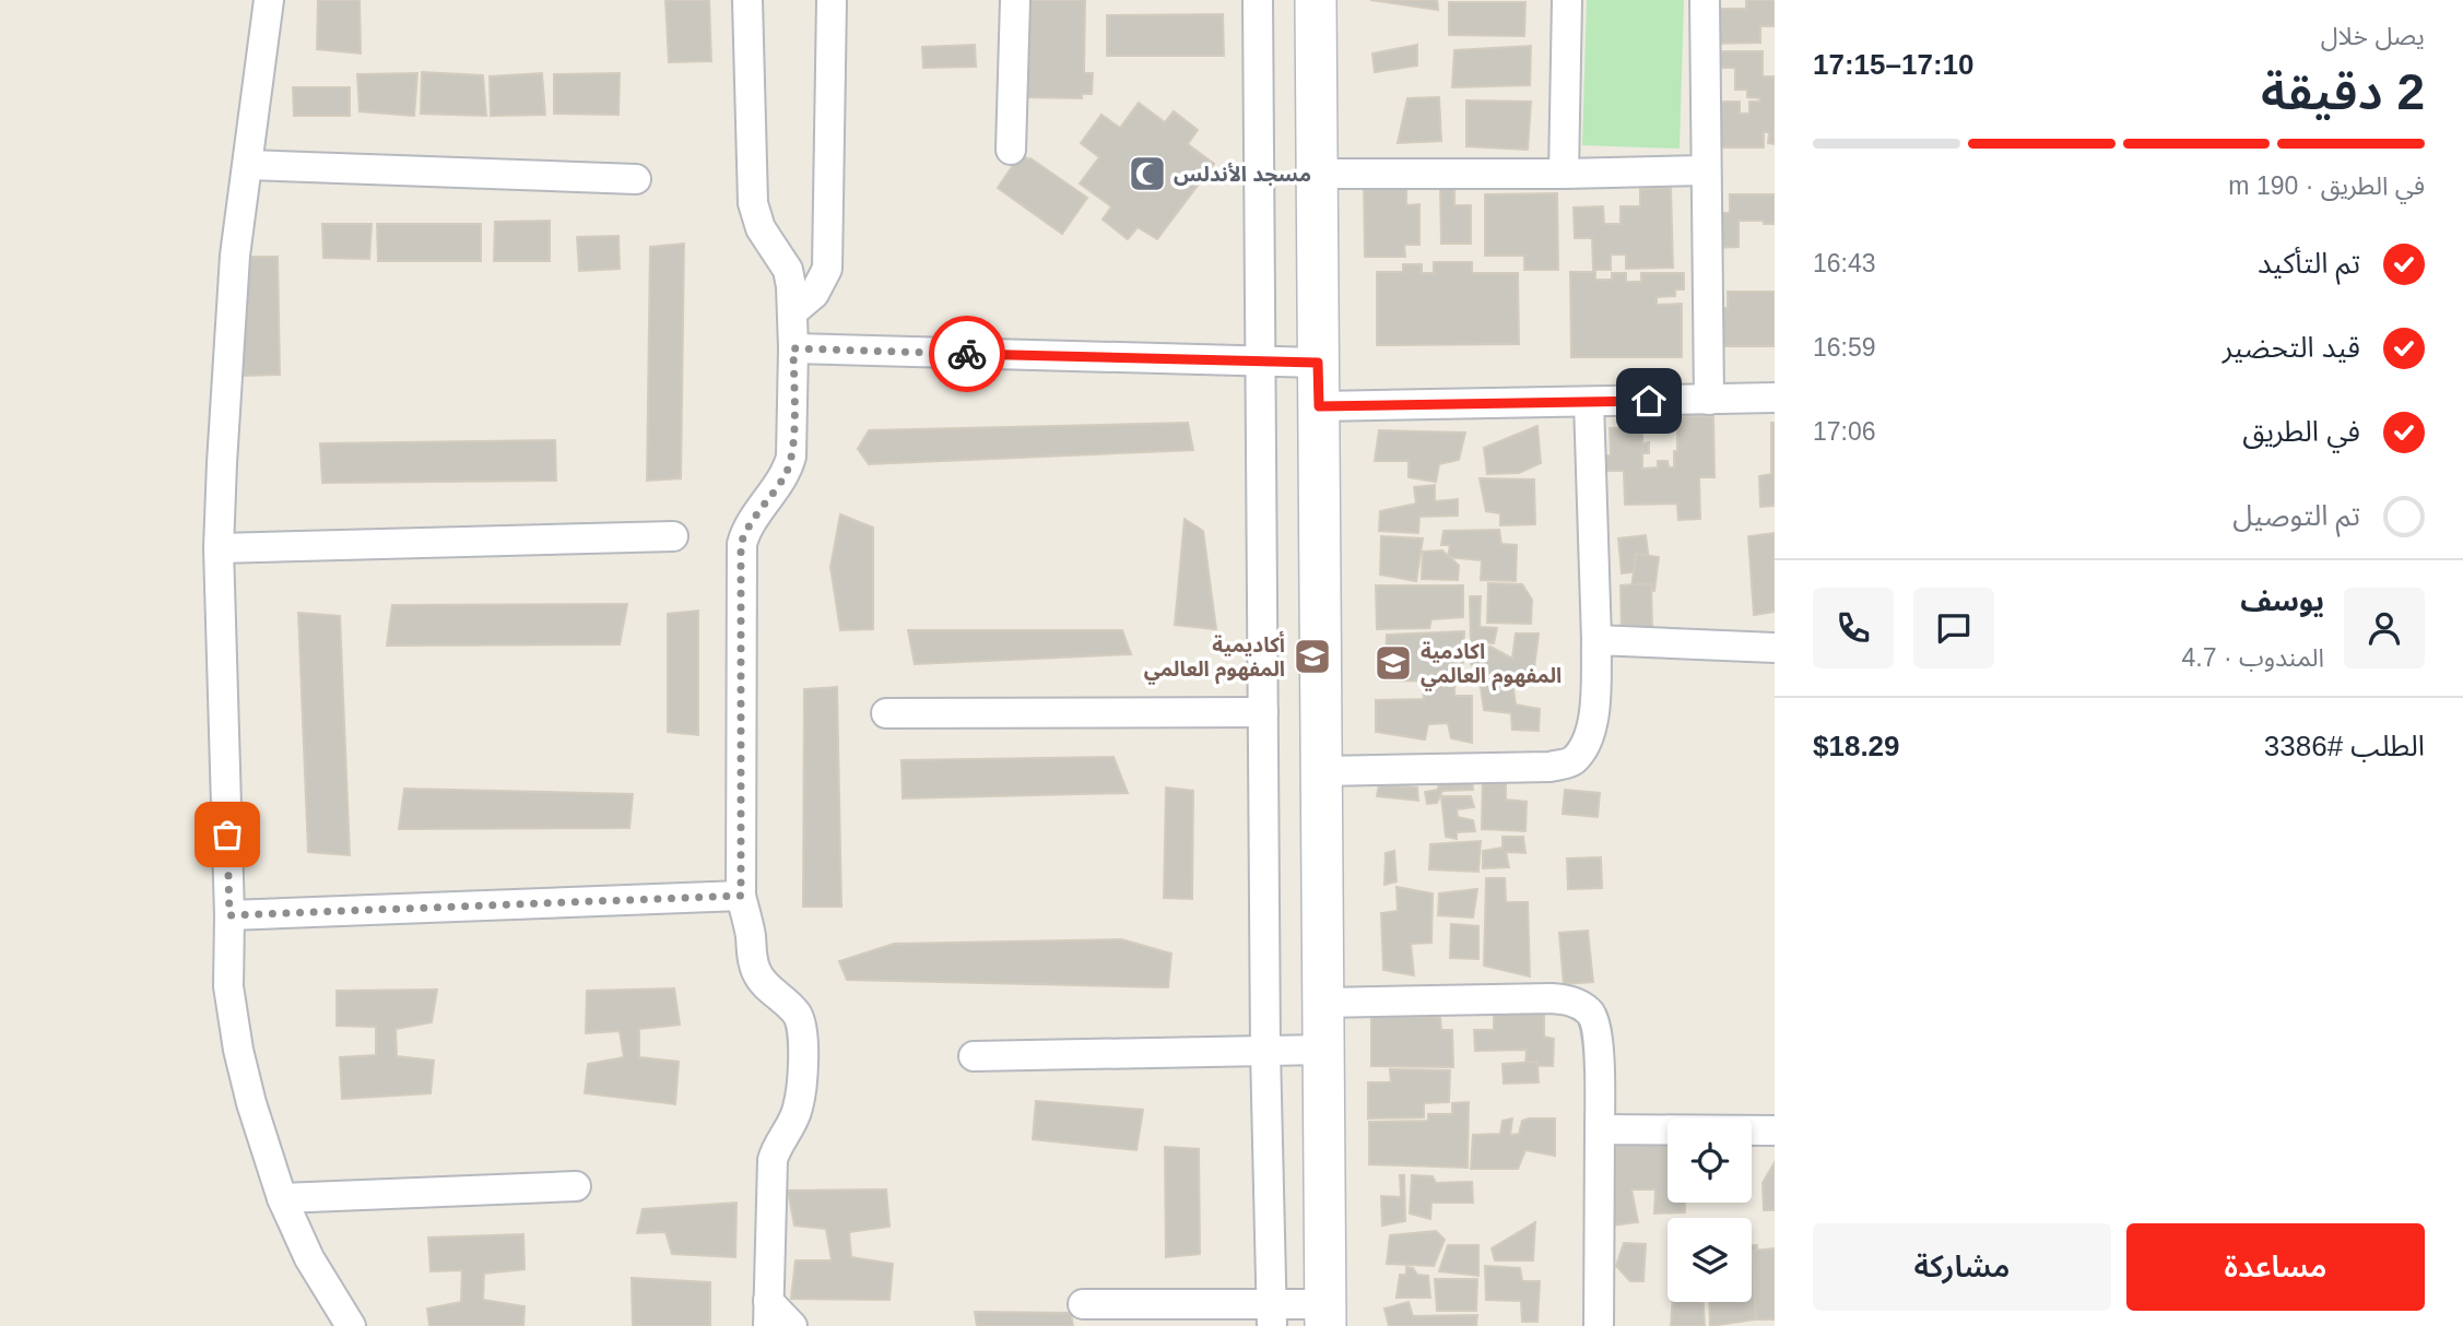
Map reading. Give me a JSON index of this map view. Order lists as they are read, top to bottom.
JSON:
{
  "places": {
    "mosque": ["مسجد الأندلس"],
    "school or university": ["أكاديمية المفهوم العالمي", "اكادمية المفهوم العالمي"]
  },
  "page": {
    "heading": ["2 دقيقة", "يصل خلال", "17:10–17:15"],
    "panel": [
      "يوسف",
      "المندوب · 4.7",
      "الطلب #3386",
      "$18.29"
    ],
    "bar": "في الطريق · 190 m",
    "list": [
      ["تم التأكيد", "16:43"],
      ["قيد التحضير", "16:59"],
      ["في الطريق", "17:06"],
      "تم التوصيل"
    ],
    "buttons": ["مساعدة", "مشاركة"]
  }
}
